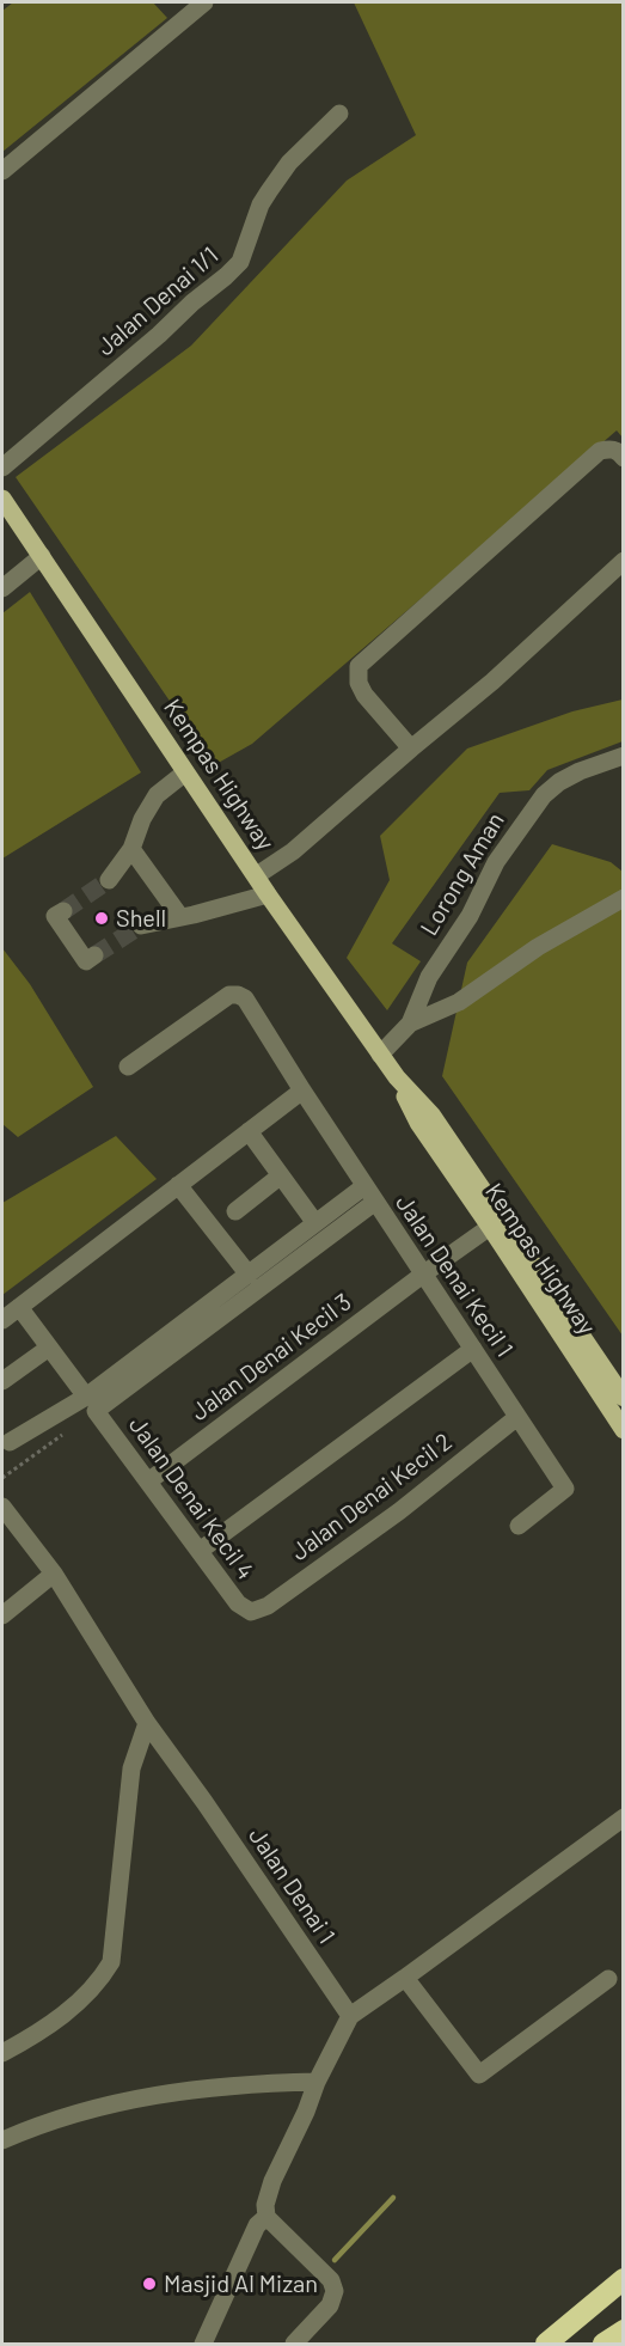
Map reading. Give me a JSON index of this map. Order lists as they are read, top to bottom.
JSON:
{
  "streets": {
    "main road": ["Kempas Highway"],
    "street": [
      "Jalan Denai 1/1",
      "Lorong Aman",
      "Jalan Denai Kecil 1",
      "Jalan Denai Kecil 3",
      "Jalan Denai Kecil 2",
      "Jalan Denai Kecil 4",
      "Jalan Denai 1"
    ]
  },
  "crossings": [
    ["Kempas Highway", "Lorong Aman"],
    ["Kempas Highway", "Jalan Denai Kecil 3"],
    ["Jalan Denai Kecil 1", "Jalan Denai Kecil 3"],
    ["Jalan Denai Kecil 1", "Jalan Denai Kecil 2"],
    ["Jalan Denai Kecil 3", "Jalan Denai Kecil 4"],
    ["Jalan Denai Kecil 2", "Jalan Denai Kecil 4"]
  ],
  "places": ["Shell", "Masjid Al Mizan"]
}
